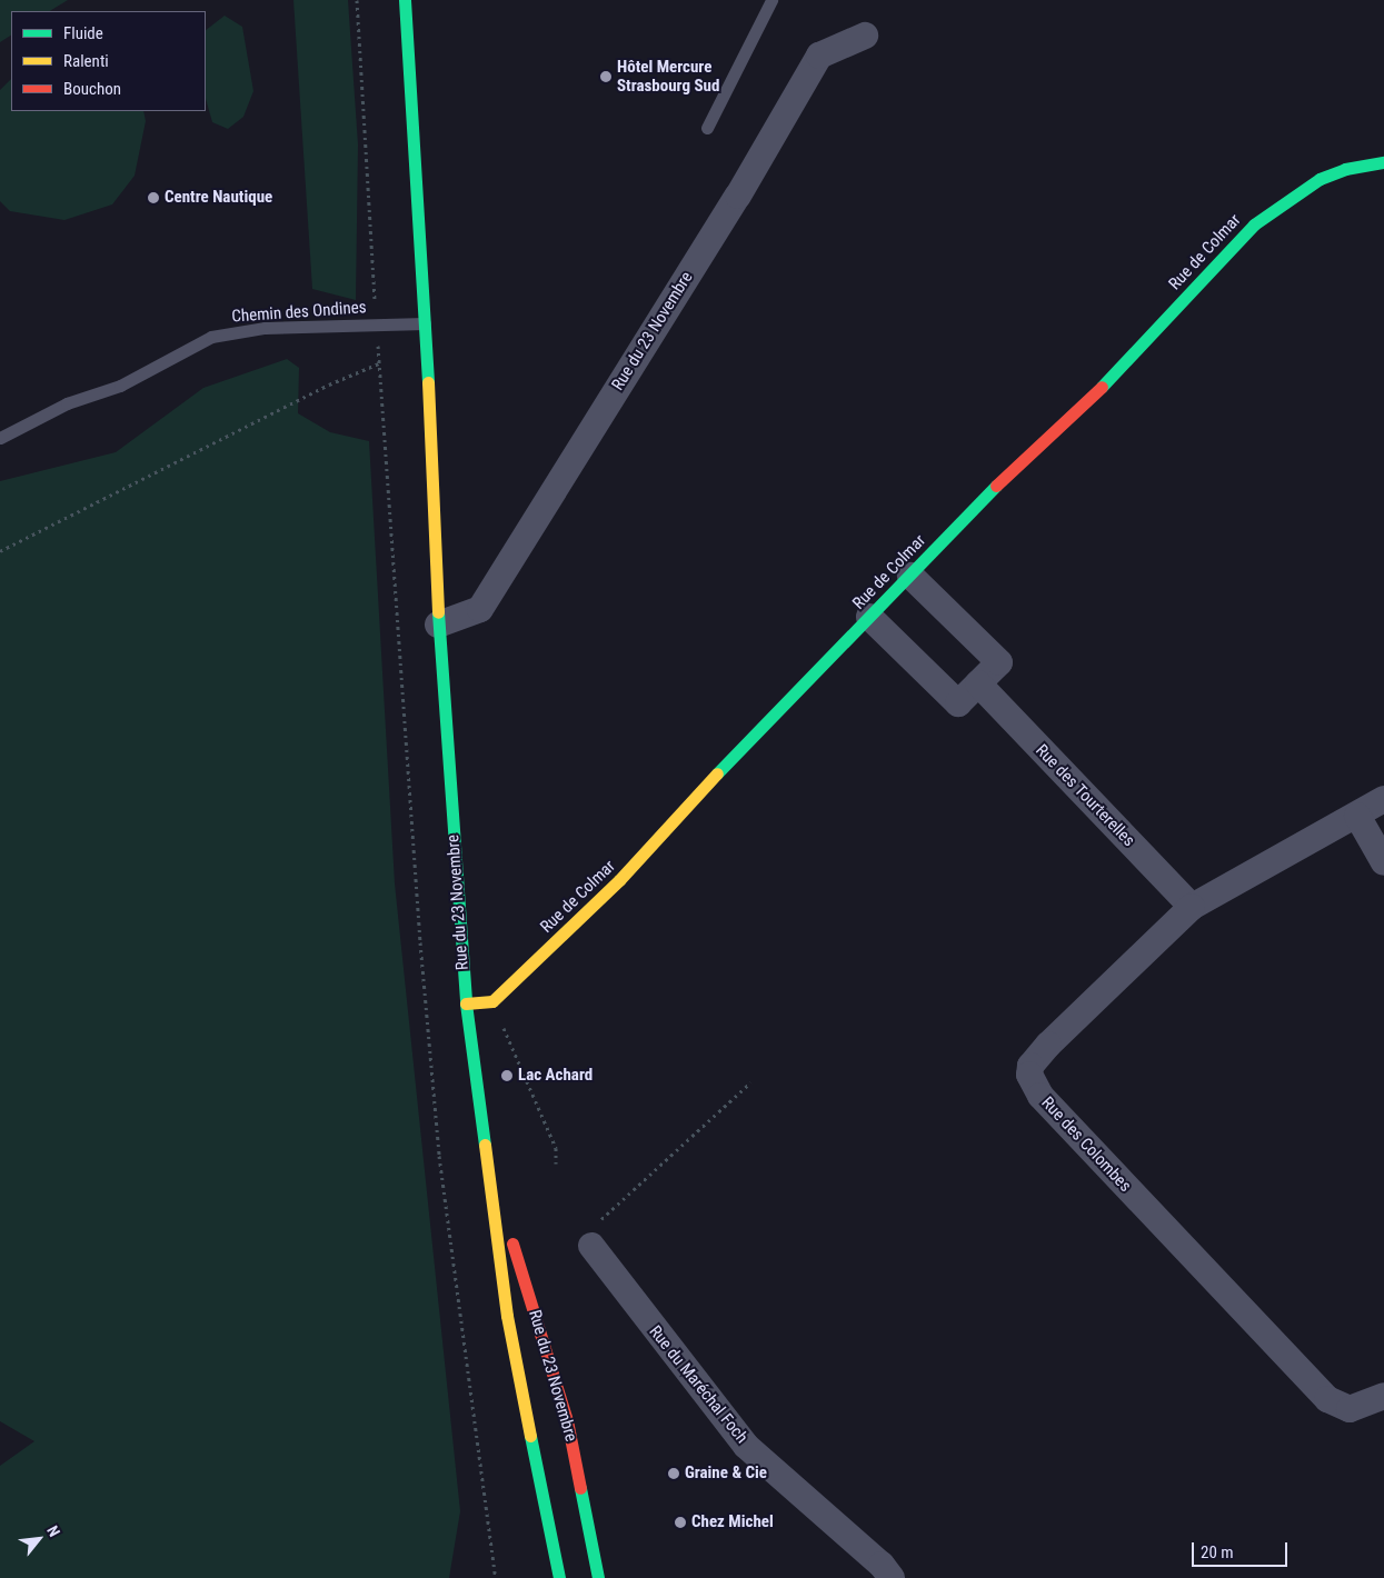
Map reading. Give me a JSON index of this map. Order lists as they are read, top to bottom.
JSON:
{
  "streets": {
    "main road": ["Rue de Colmar", "Rue du 23 Novembre"],
    "street": ["Rue des Tourterelles", "Rue des Colombes", "Rue du Maréchal Foch"],
    "lane": ["Chemin des Ondines"]
  },
  "crossings": [
    ["Rue de Colmar", "Rue du 23 Novembre"],
    ["Chemin des Ondines", "Rue du 23 Novembre"],
    ["Rue des Tourterelles", "Rue des Colombes"]
  ],
  "places": [
    "Hôtel Mercure Strasbourg Sud",
    "Centre Nautique",
    "Lac Achard",
    "Graine & Cie",
    "Chez Michel"
  ],
  "legend": ["Fluide", "Ralenti", "Bouchon"],
  "scale_bar": "20 m",
  "north": "top right"
}
